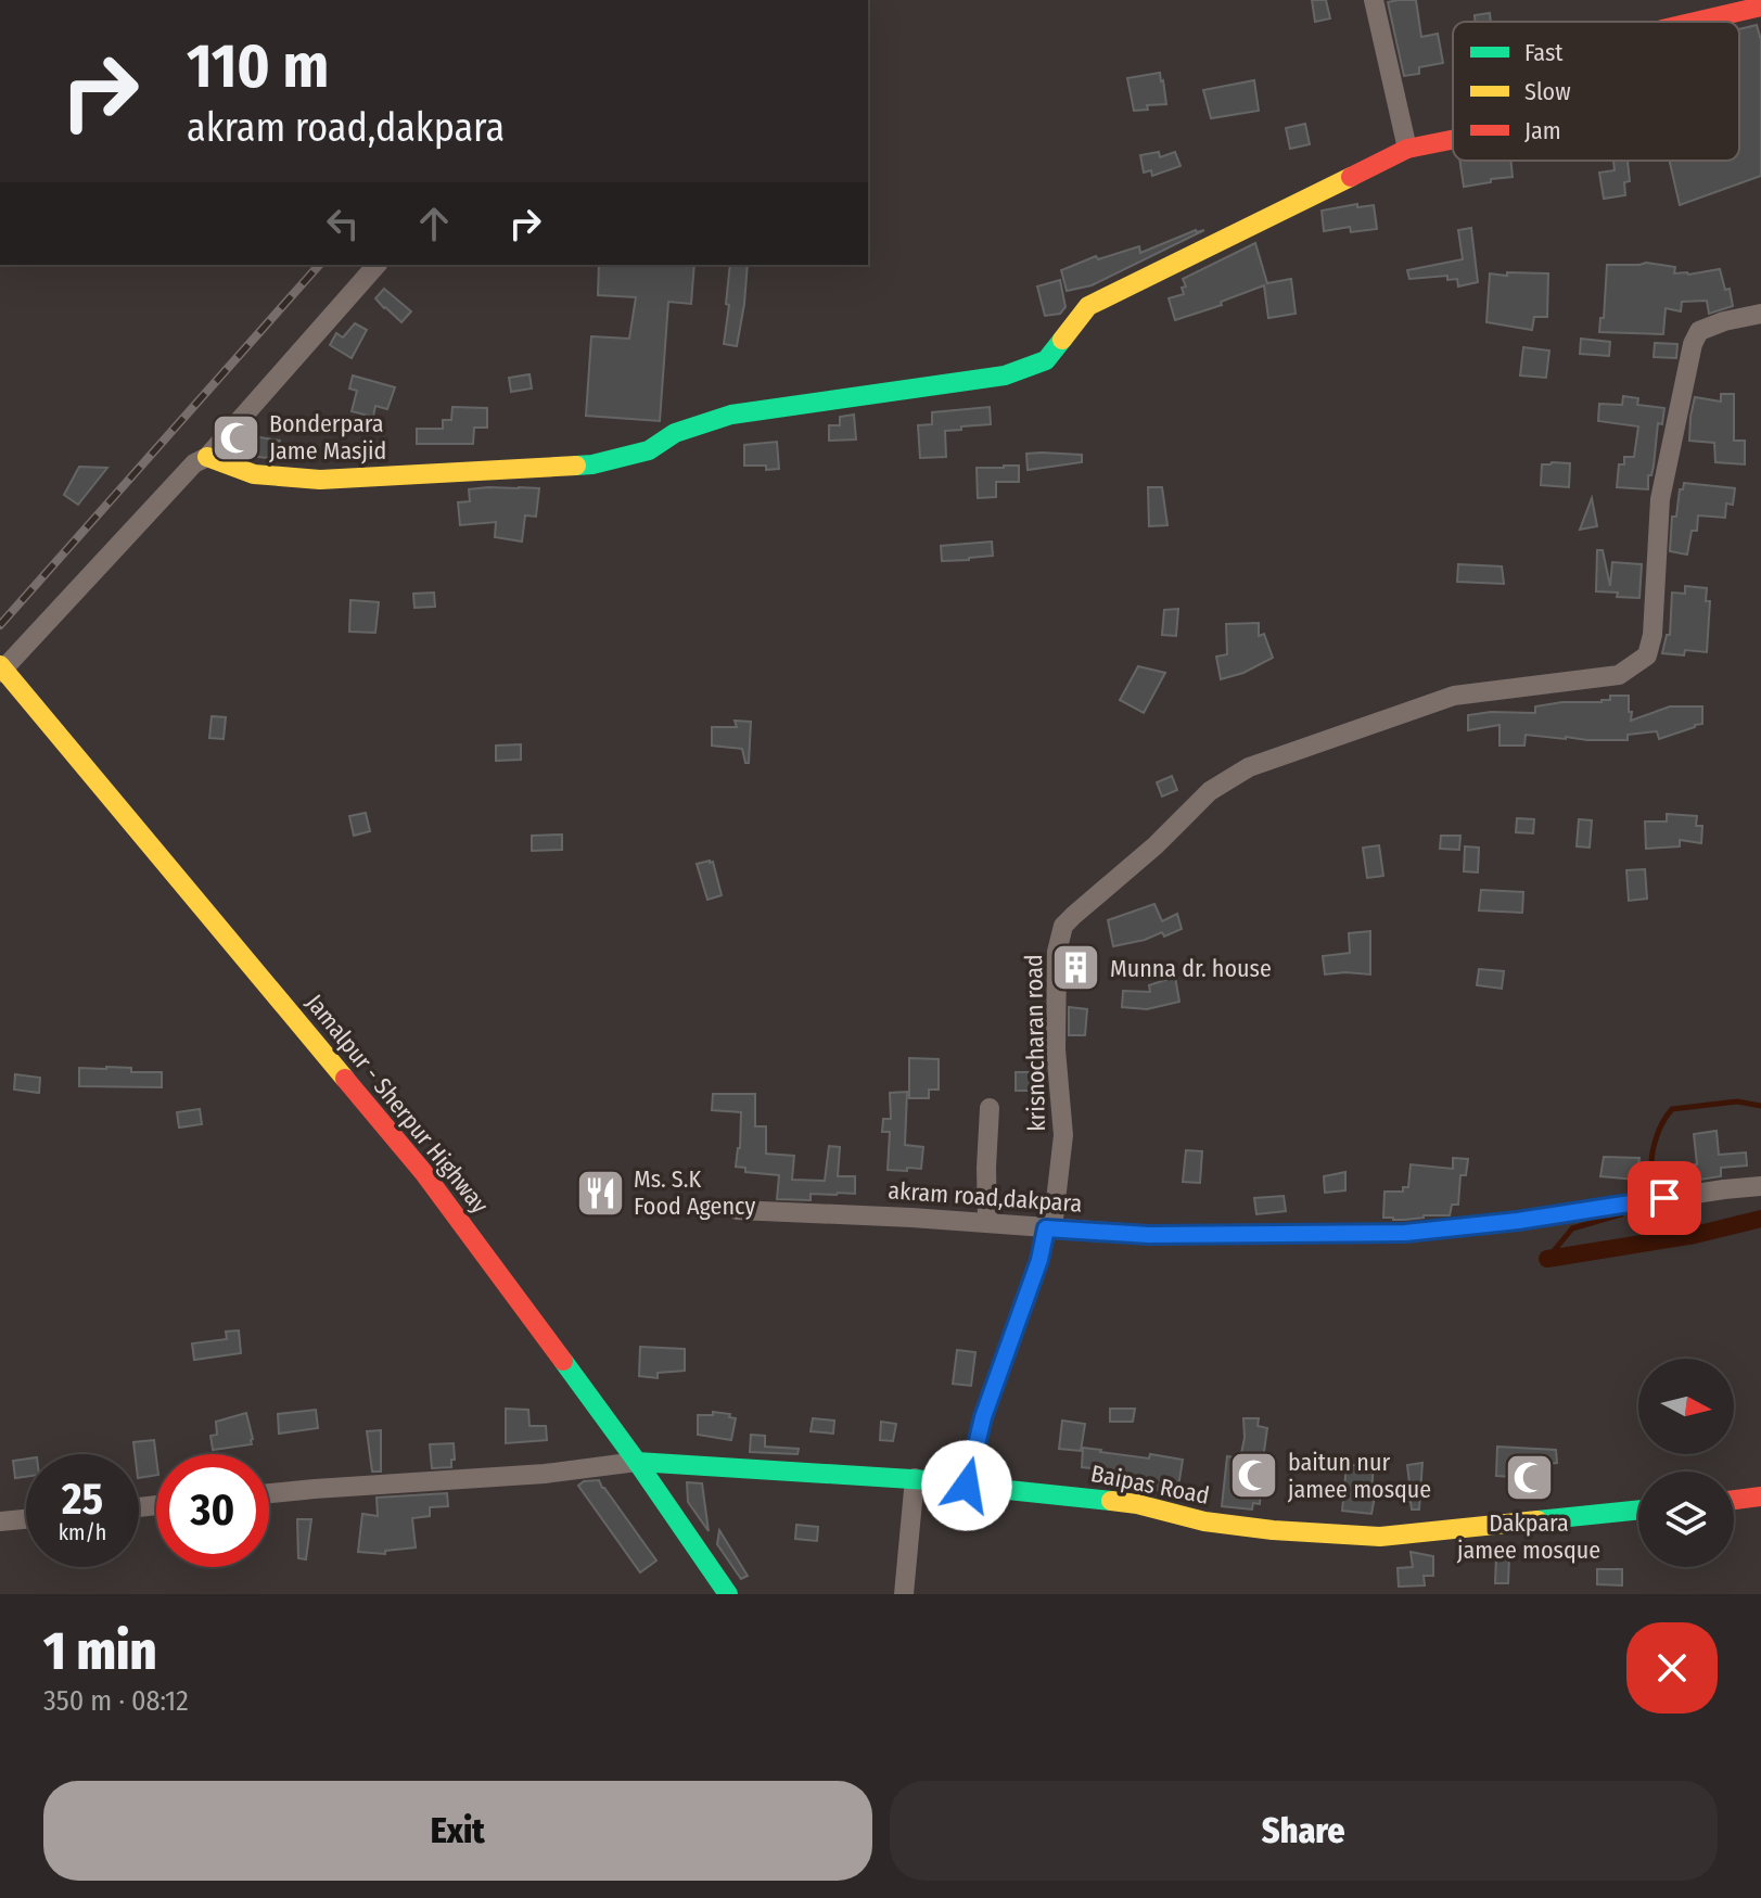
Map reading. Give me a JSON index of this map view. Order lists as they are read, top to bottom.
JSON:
{
  "streets": {
    "street": [
      "krisnocharan road",
      "Jamalpur - Sherpur Highway",
      "akram road,dakpara",
      "Baipas Road"
    ]
  },
  "crossings": [
    ["krisnocharan road", "akram road,dakpara"],
    ["krisnocharan road", "Baipas Road"],
    ["Jamalpur - Sherpur Highway", "Baipas Road"]
  ],
  "places": {
    "mosque": ["Bonderpara Jame Masjid", "baitun nur jamee mosque", "Dakpara jamee mosque"],
    "building": ["Munna dr. house"],
    "restaurant": ["Ms. S.K Food Agency"]
  },
  "legend": ["Fast", "Slow", "Jam"],
  "north": "right",
  "page": {
    "turn": ["110 m", "akram road,dakpara"],
    "speed": "25 km/h",
    "limit": "30",
    "heading": ["1 min", "350 m · 08:12"],
    "buttons": ["Exit", "Share"]
  }
}
